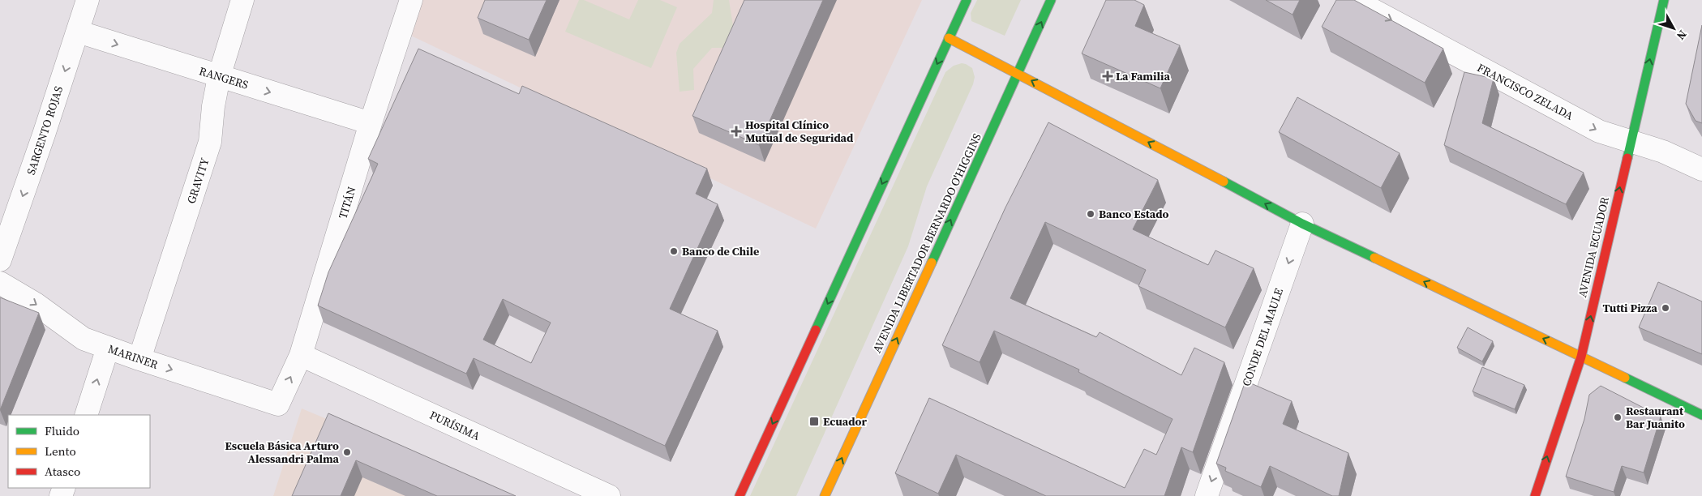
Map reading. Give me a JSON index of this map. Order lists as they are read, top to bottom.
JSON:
{
  "streets": {
    "main road": ["AVENIDA LIBERTADOR BERNARDO O'HIGGINS", "AVENIDA ECUADOR"],
    "street": [
      "RANGERS",
      "FRANCISCO ZELADA",
      "SARGENTO ROJAS",
      "GRAVITY",
      "TITÁN",
      "CONDE DEL MAULE",
      "MARINER",
      "PURÍSIMA"
    ]
  },
  "crossings": [
    ["RANGERS", "SARGENTO ROJAS"],
    ["RANGERS", "GRAVITY"],
    ["RANGERS", "TITÁN"],
    ["FRANCISCO ZELADA", "AVENIDA ECUADOR"],
    ["GRAVITY", "MARINER"],
    ["TITÁN", "MARINER"],
    ["TITÁN", "PURÍSIMA"]
  ],
  "one_way": [
    "RANGERS",
    "FRANCISCO ZELADA",
    "SARGENTO ROJAS",
    "AVENIDA ECUADOR",
    "CONDE DEL MAULE",
    "MARINER"
  ],
  "places": {
    "health": ["La Familia", "Hospital Clínico Mutual de Seguridad"],
    "other": [
      "Banco Estado",
      "Banco de Chile",
      "Tutti Pizza",
      "Restaurant Bar Juanito",
      "Escuela Básica Arturo Alessandri Palma"
    ],
    "transit": ["Ecuador"]
  },
  "legend": ["Fluido", "Lento", "Atasco"],
  "north": "bottom right"
}
